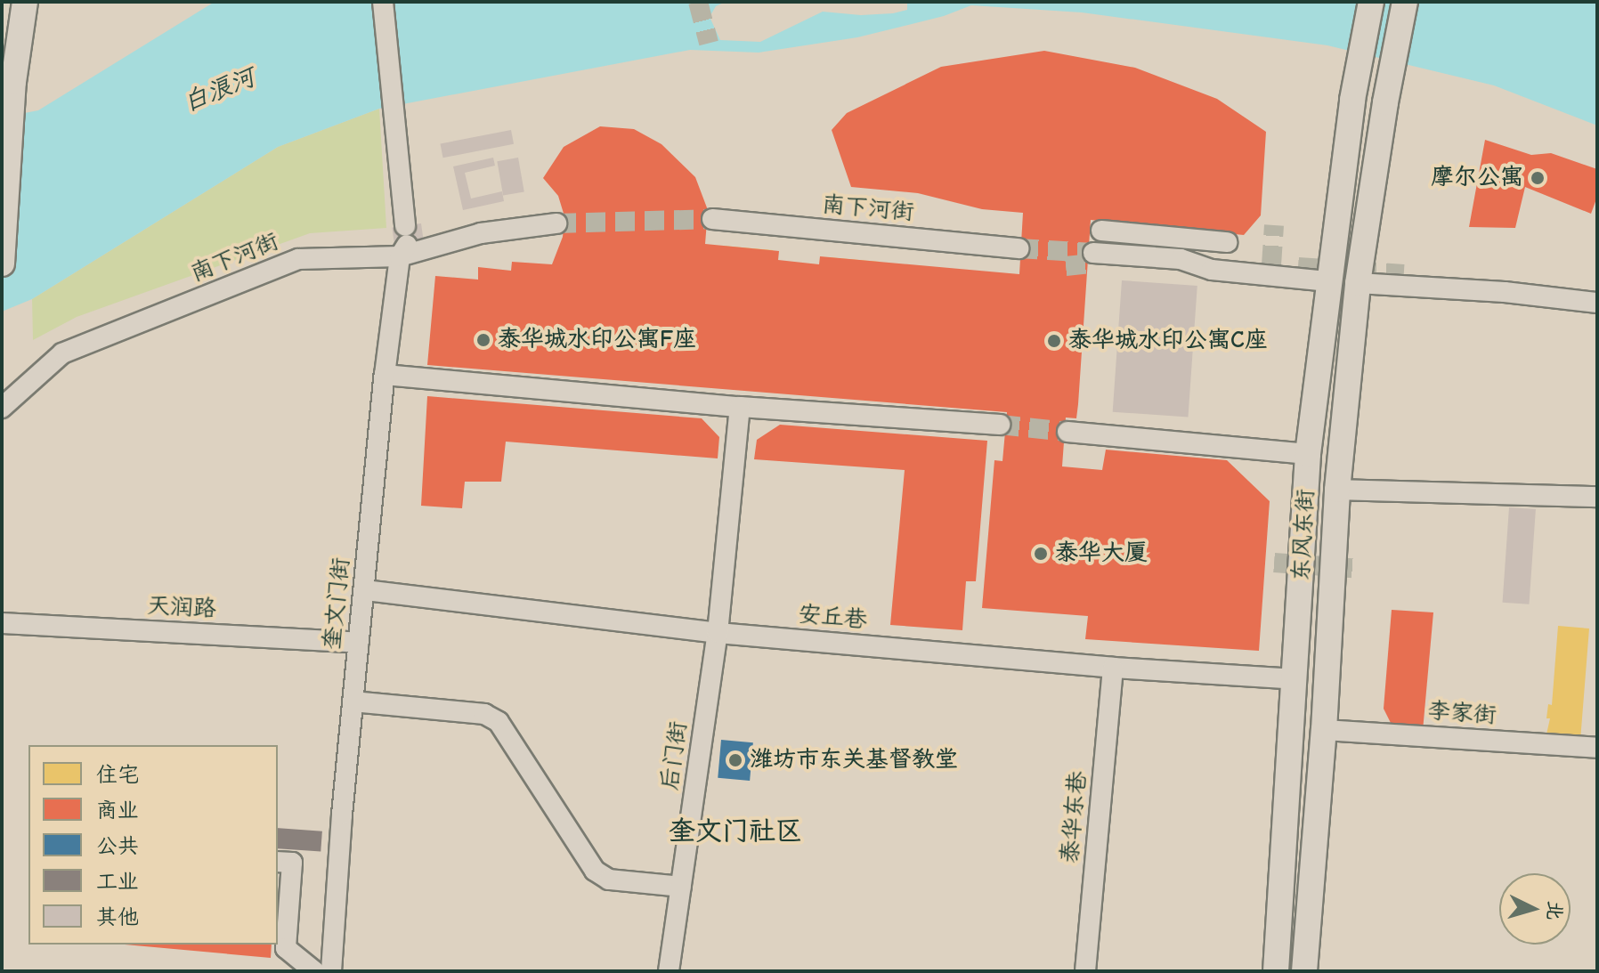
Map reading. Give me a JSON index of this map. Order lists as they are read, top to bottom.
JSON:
{
  "streets": {
    "main road": ["东风东街"],
    "street": [
      "南下河街",
      "奎文门街",
      "天润路",
      "安丘巷",
      "李家街",
      "后门街",
      "泰华东巷"
    ]
  },
  "crossings": [
    ["南下河街", "奎文门街"],
    ["东风东街", "安丘巷"],
    ["东风东街", "李家街"],
    ["奎文门街", "天润路"],
    ["奎文门街", "安丘巷"],
    ["安丘巷", "后门街"],
    ["安丘巷", "泰华东巷"]
  ],
  "districts": ["奎文门社区"],
  "water": ["白浪河"],
  "places": [
    "摩尔公寓",
    "泰华城水印公寓F座",
    "泰华城水印公寓C座",
    "泰华大厦",
    "潍坊市东关基督教堂"
  ],
  "legend": [
    "住宅",
    "商业",
    "公共",
    "工业",
    "其他"
  ],
  "north": "right"
}
